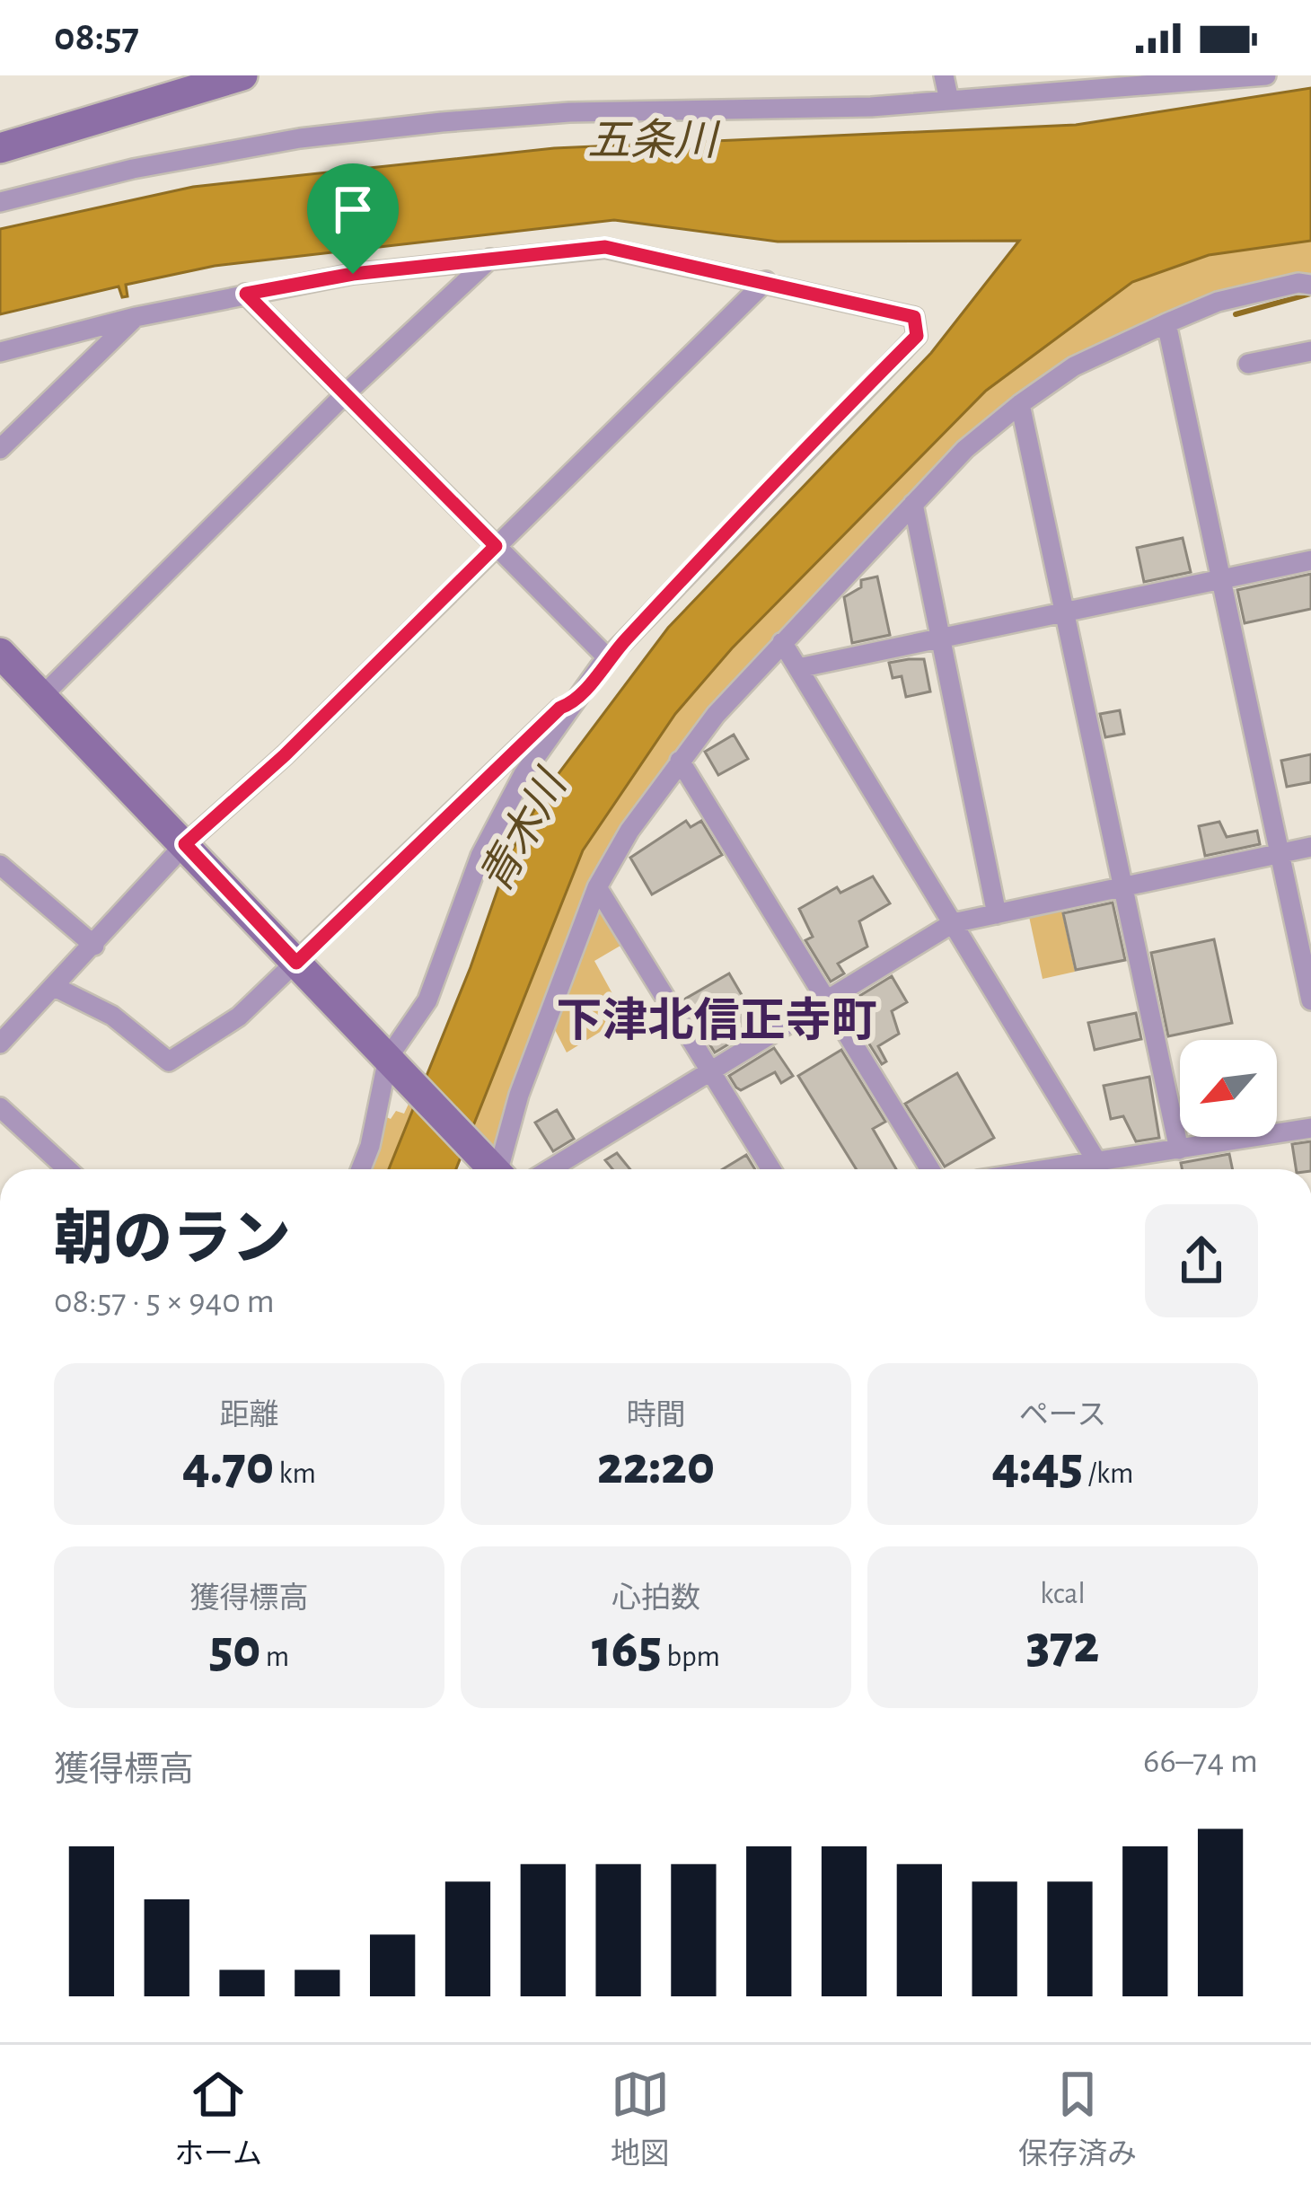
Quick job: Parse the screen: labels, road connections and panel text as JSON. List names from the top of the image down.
{
  "districts": ["下津北信正寺町"],
  "water": ["五条川", "青木川"],
  "north": "bottom left",
  "page": {
    "status": "08:57",
    "heading": ["朝のラン", "08:57 · 5 × 940 m"],
    "stats": [
      ["距離", "4.70 km"],
      ["時間", "22:20"],
      ["ペース", "4:45 /km"],
      ["獲得標高", "50 m"],
      ["心拍数", "165 bpm"],
      ["kcal", "372"]
    ],
    "chart": ["獲得標高", "66–74 m"],
    "tabs": ["ホーム", "地図", "保存済み"]
  }
}
